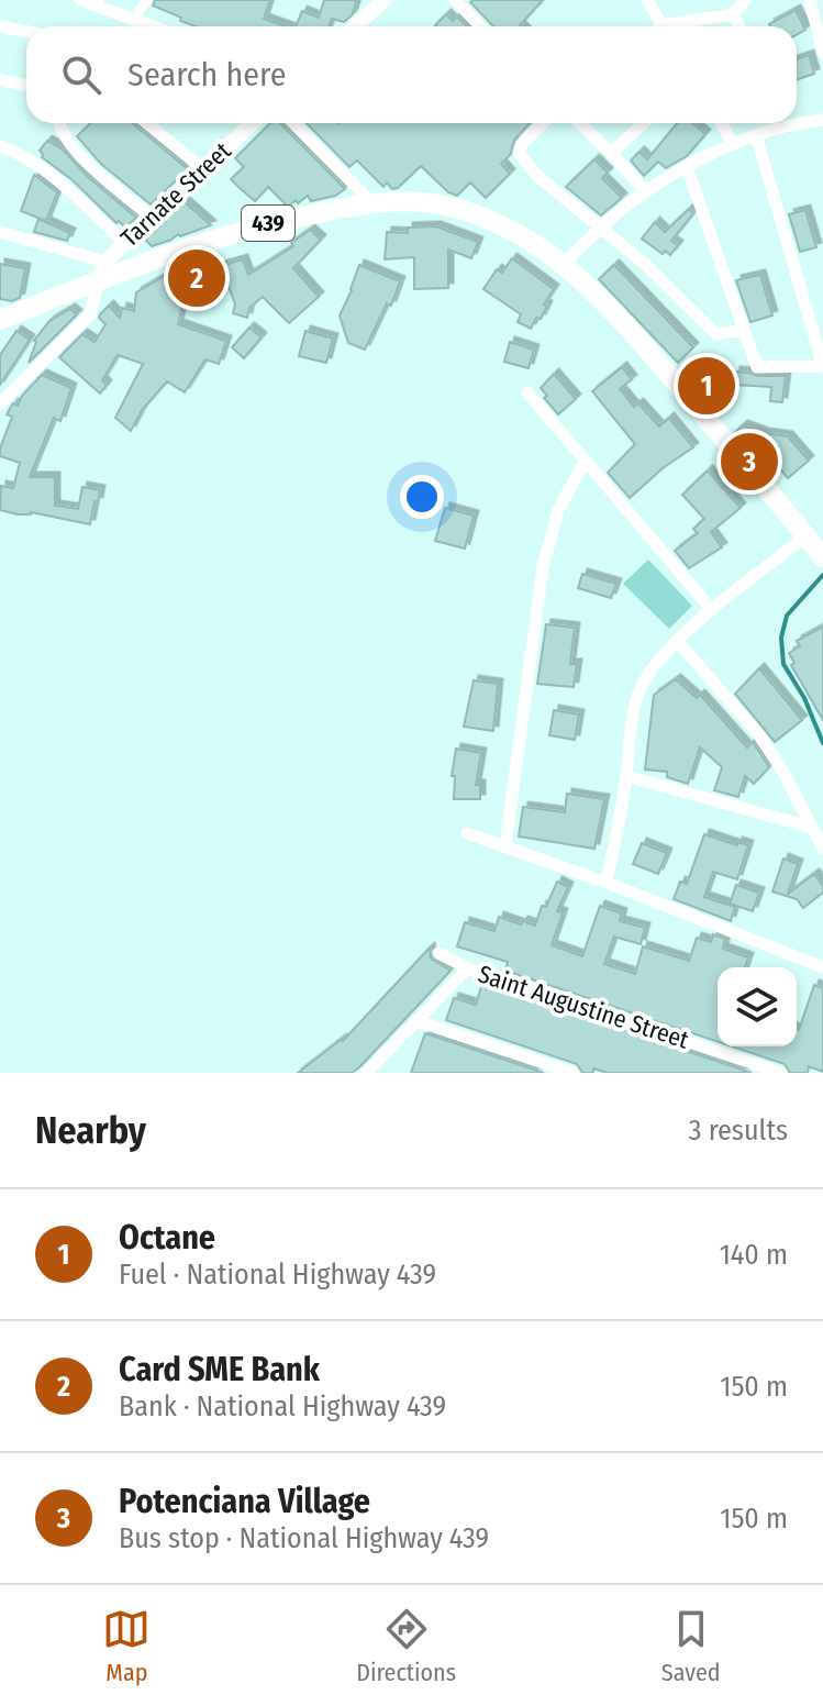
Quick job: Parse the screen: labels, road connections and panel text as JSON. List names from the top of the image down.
{
  "streets": {
    "main road": ["439"],
    "street": ["Tarnate Street", "Saint Augustine Street"]
  },
  "crossings": [
    ["Tarnate Street", "439"]
  ],
  "page": {
    "search": "Search here",
    "pins": ["2", "1", "3"],
    "heading": ["Nearby", "3 results"],
    "list": [
      {
        "mark": "1",
        "name": "Octane",
        "note": "Fuel · National Highway 439",
        "value": "140 m"
      },
      {
        "mark": "2",
        "name": "Card SME Bank",
        "note": "Bank · National Highway 439",
        "value": "150 m"
      },
      {
        "mark": "3",
        "name": "Potenciana Village",
        "note": "Bus stop · National Highway 439",
        "value": "150 m"
      }
    ],
    "nav": ["Map", "Directions", "Saved"]
  }
}
